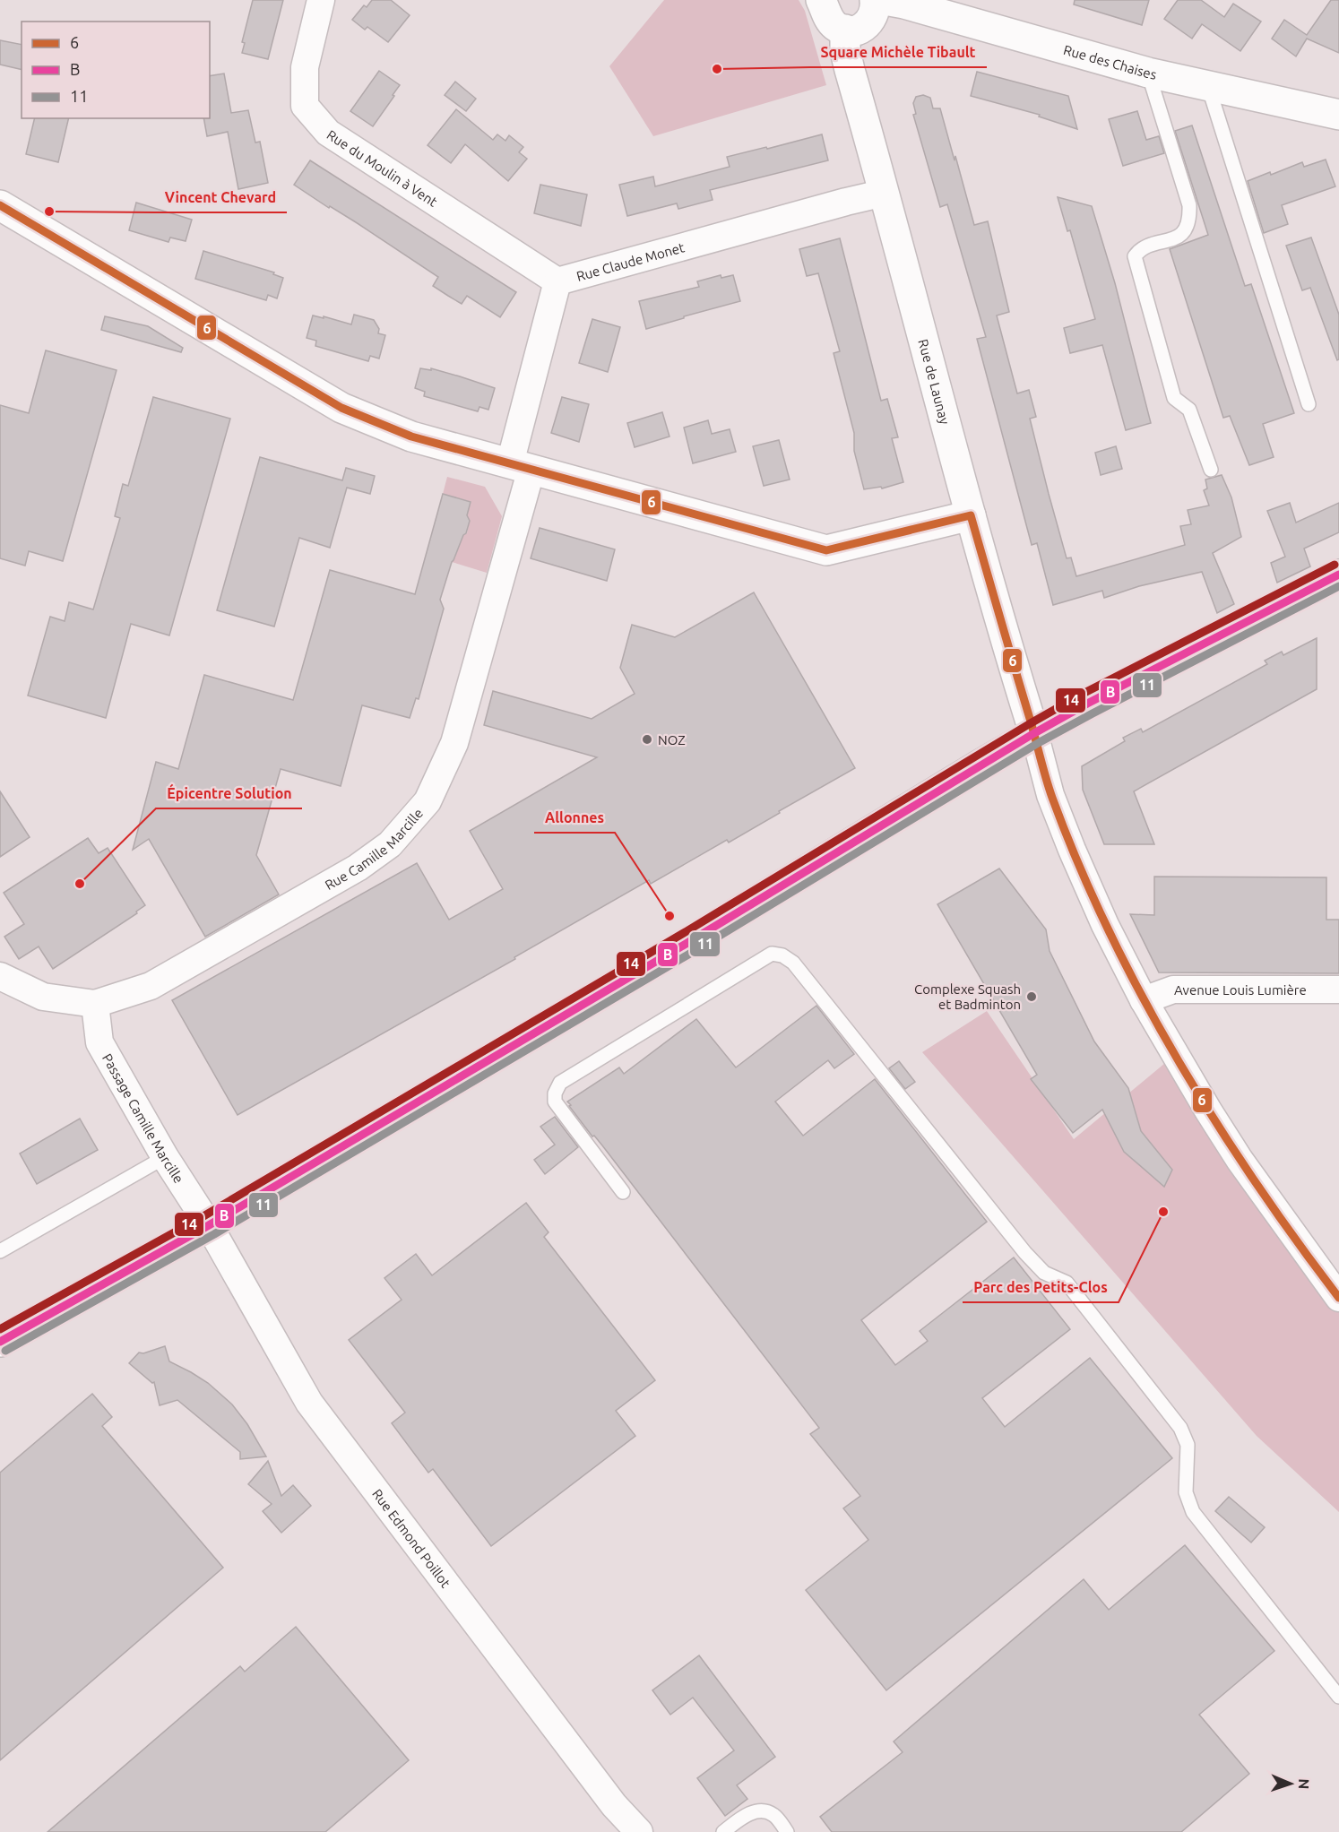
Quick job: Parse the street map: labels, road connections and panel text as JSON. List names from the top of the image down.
{
  "streets": {
    "street": [
      "Rue des Chaises",
      "Rue du Moulin à Vent",
      "Rue Claude Monet",
      "Rue de Launay",
      "Rue Camille Marcille",
      "Avenue Louis Lumière",
      "Passage Camille Marcille",
      "Rue Edmond Poillot"
    ]
  },
  "crossings": [
    ["Rue du Moulin à Vent", "Rue Claude Monet"],
    ["Rue Claude Monet", "Rue de Launay"],
    ["Rue Claude Monet", "Rue Camille Marcille"],
    ["Rue Camille Marcille", "Passage Camille Marcille"],
    ["Passage Camille Marcille", "Rue Edmond Poillot"]
  ],
  "places": [
    "Square Michèle Tibault",
    "Vincent Chevard",
    "NOZ",
    "Épicentre Solution",
    "Allonnes",
    "Complexe Squash et Badminton",
    "Parc des Petits-Clos"
  ],
  "lines": [
    "transit line 6",
    "transit line 14",
    "transit line B",
    "transit line 11"
  ],
  "legend": ["6", "B", "11"],
  "north": "right"
}
